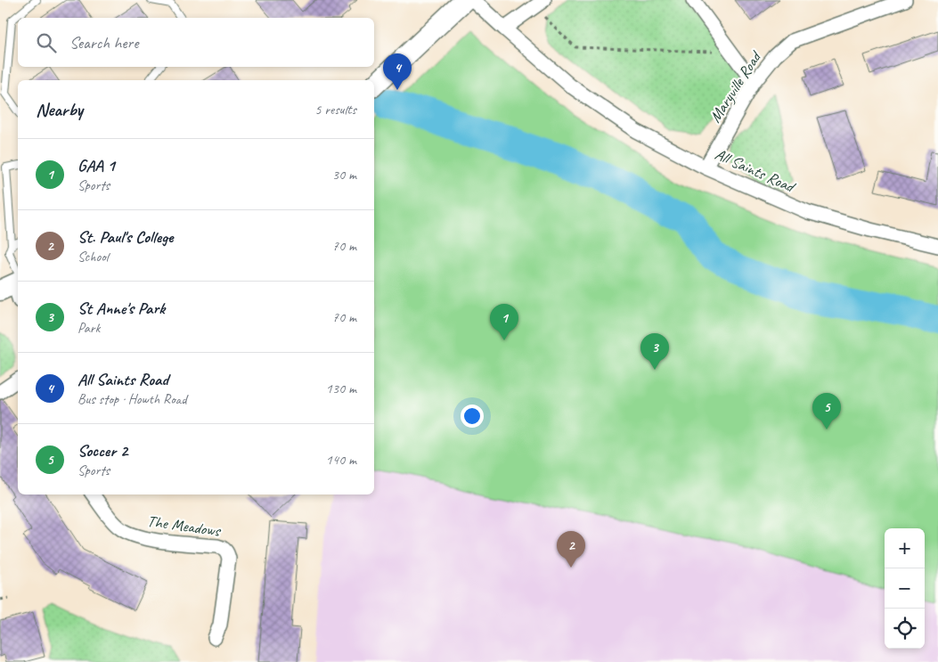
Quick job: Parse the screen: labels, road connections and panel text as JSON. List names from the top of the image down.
{
  "streets": {
    "street": ["Maryville Road", "All Saints Road", "The Meadows"]
  },
  "crossings": [
    ["Maryville Road", "All Saints Road"]
  ],
  "page": {
    "search": "Search here",
    "pins": [
      "4",
      "1",
      "3",
      "5",
      "2"
    ],
    "heading": ["Nearby", "5 results"],
    "list": [
      {
        "mark": "1",
        "name": "GAA 1",
        "note": "Sports",
        "value": "30 m"
      },
      {
        "mark": "2",
        "name": "St. Paul's College",
        "note": "School",
        "value": "70 m"
      },
      {
        "mark": "3",
        "name": "St Anne's Park",
        "note": "Park",
        "value": "70 m"
      },
      {
        "mark": "4",
        "name": "All Saints Road",
        "note": "Bus stop · Howth Road",
        "value": "130 m"
      },
      {
        "mark": "5",
        "name": "Soccer 2",
        "note": "Sports",
        "value": "140 m"
      }
    ],
    "map_buttons": ["+", "−"]
  }
}
